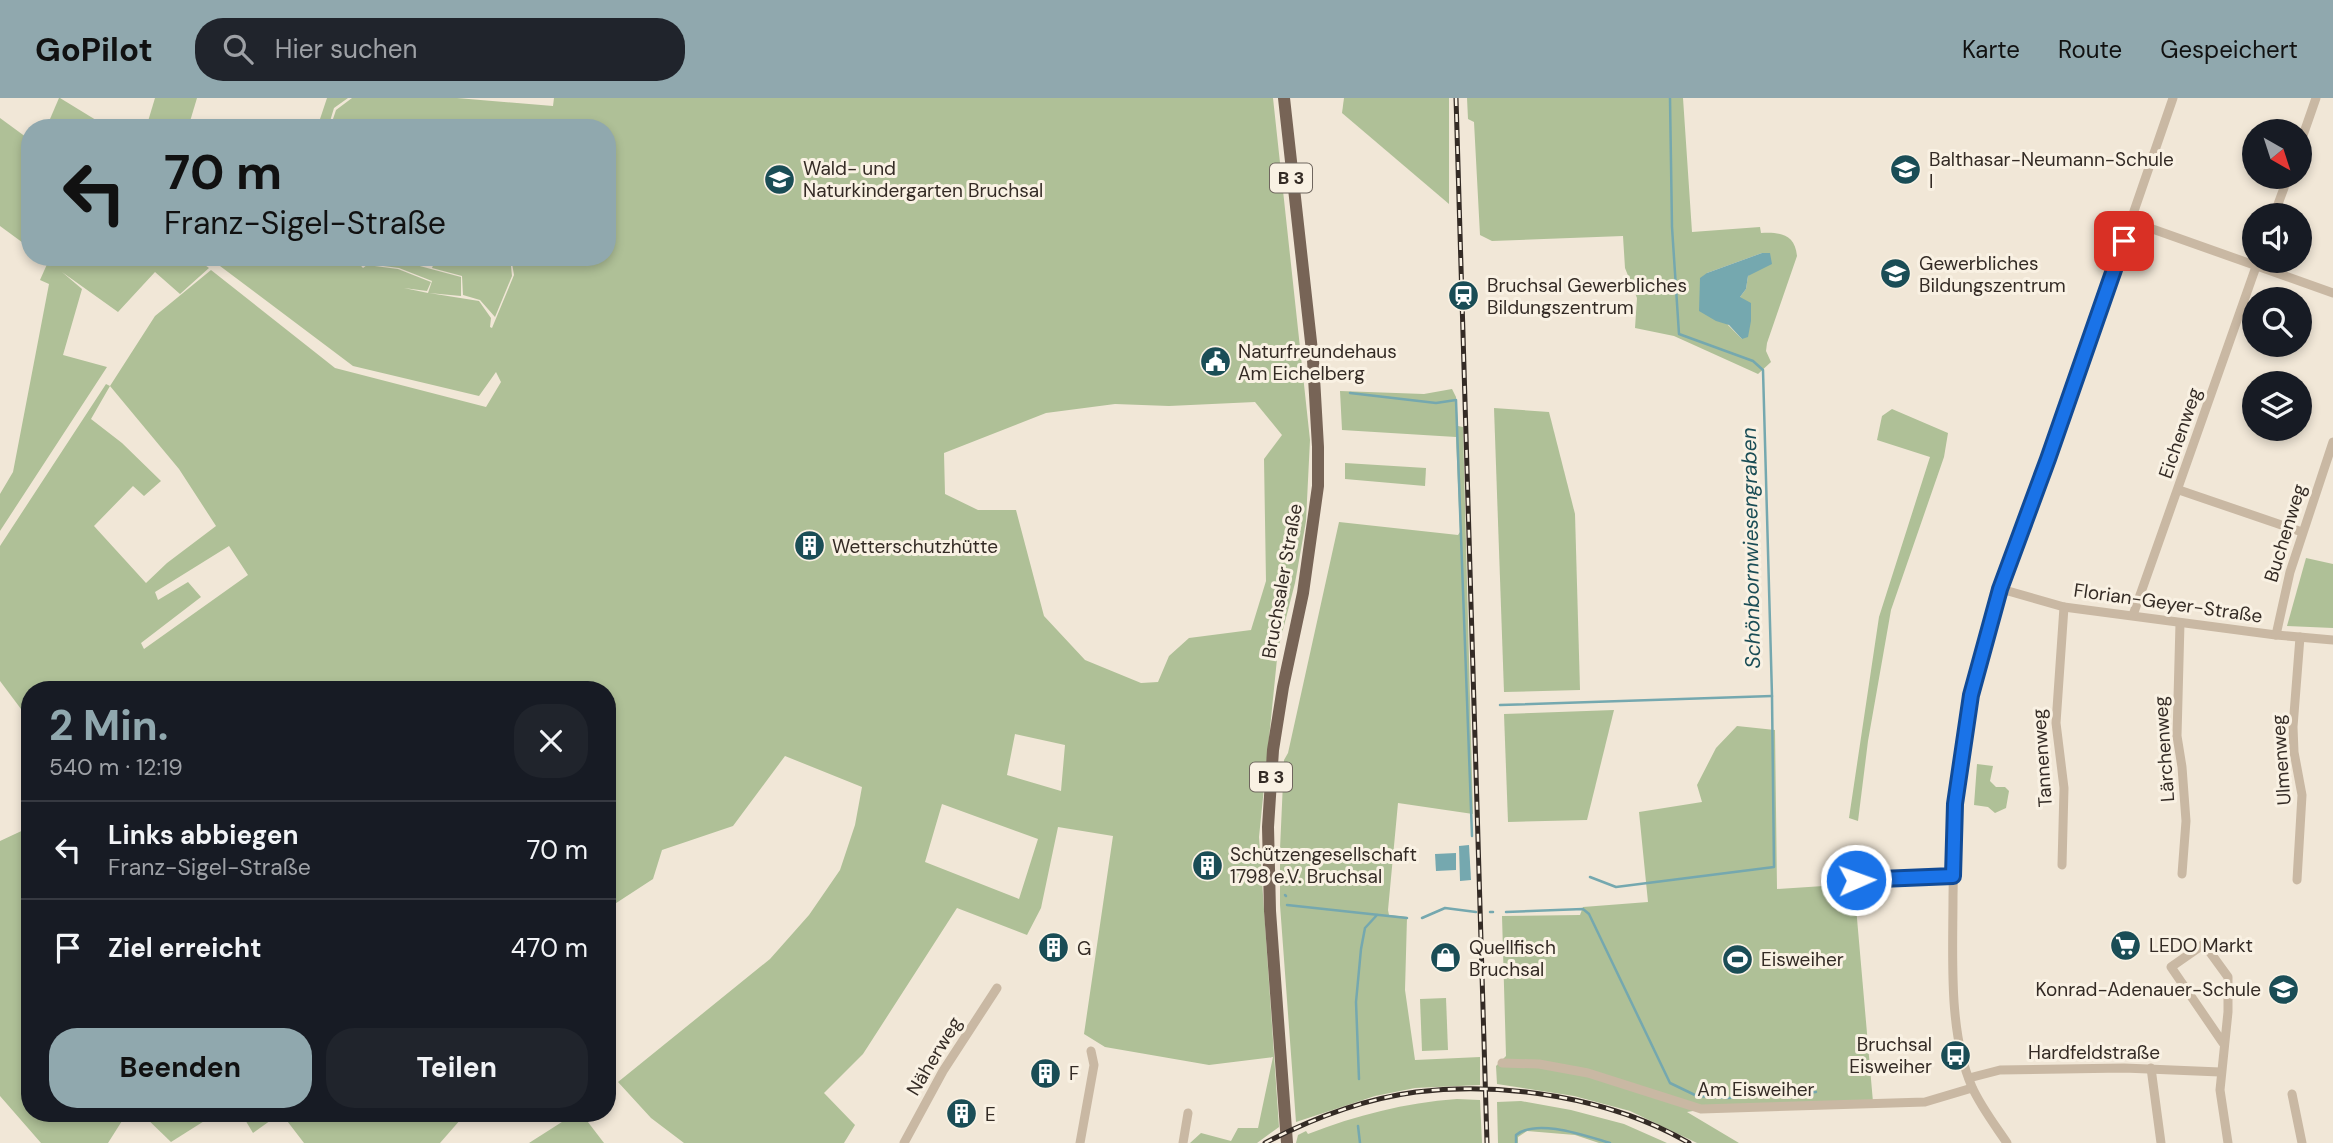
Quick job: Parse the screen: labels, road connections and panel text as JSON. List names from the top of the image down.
{
  "streets": {
    "main road": ["B 3", "Bruchsaler Straße"],
    "street": [
      "Eichenweg",
      "Buchenweg",
      "Florian-Geyer-Straße",
      "Lärchenweg",
      "Tannenweg",
      "Ulmenweg",
      "Hardfeldstraße",
      "Näherweg",
      "Am Eisweiher"
    ]
  },
  "crossings": [
    ["Eichenweg", "Florian-Geyer-Straße"],
    ["Buchenweg", "Florian-Geyer-Straße"],
    ["Florian-Geyer-Straße", "Lärchenweg"],
    ["Florian-Geyer-Straße", "Tannenweg"],
    ["Florian-Geyer-Straße", "Ulmenweg"]
  ],
  "water": ["Schönbornwiesengraben"],
  "places": {
    "school or university": [
      "Balthasar-Neumann-Schule I",
      "Wald- und Naturkindergarten Bruchsal",
      "Gewerbliches Bildungszentrum",
      "Konrad-Adenauer-Schule"
    ],
    "station": ["Bruchsal Gewerbliches Bildungszentrum"],
    "public building": ["Naturfreundehaus Am Eichelberg"],
    "building": [
      "Wetterschutzhütte",
      "Schützengesellschaft 1798 e.V. Bruchsal",
      "G",
      "F",
      "E"
    ],
    "supermarket": ["LEDO Markt"],
    "shop": ["Quellfisch Bruchsal"],
    "sports": ["Eisweiher"],
    "bus stop": ["Bruchsal Eisweiher"]
  },
  "north": "bottom right",
  "page": {
    "header": "GoPilot",
    "search": "Hier suchen",
    "nav": ["Karte", "Route", "Gespeichert"],
    "turn": ["70 m", "Franz-Sigel-Straße"],
    "heading": ["2 Min.", "540 m · 12:19"],
    "list": [
      {
        "name": "Links abbiegen",
        "note": "Franz-Sigel-Straße",
        "value": "70 m"
      },
      {
        "name": "Ziel erreicht",
        "value": "470 m"
      }
    ],
    "buttons": ["Beenden", "Teilen"]
  }
}
